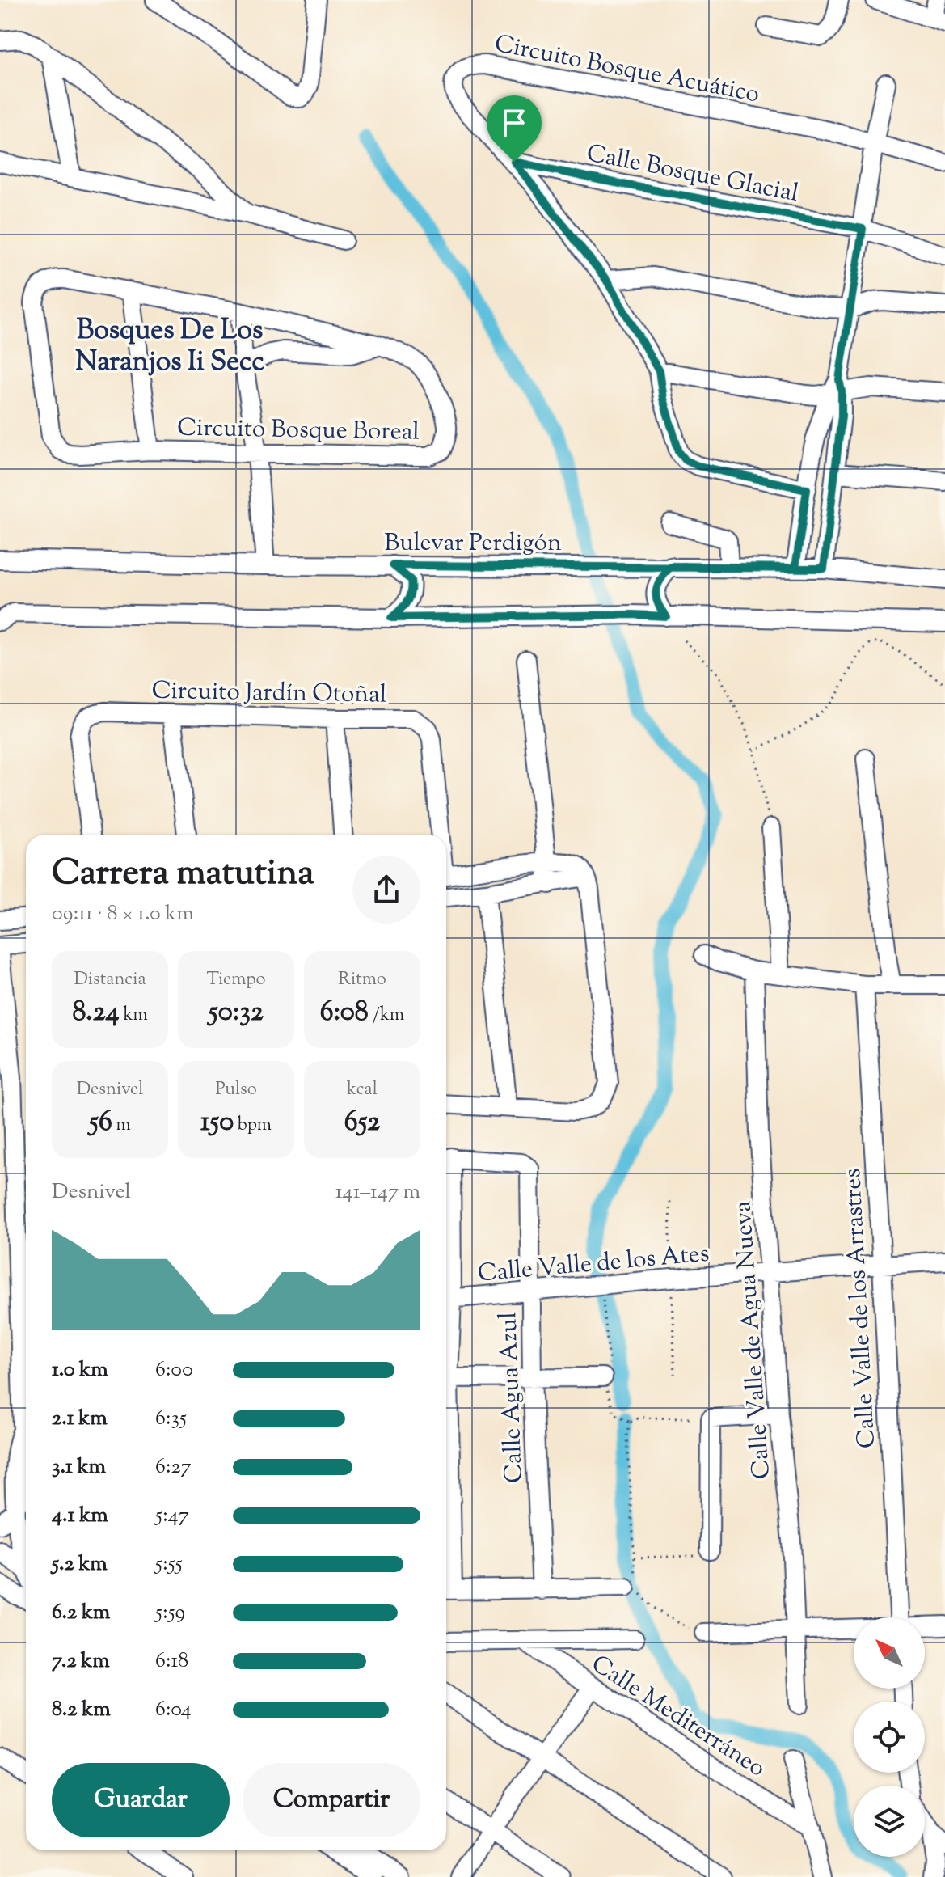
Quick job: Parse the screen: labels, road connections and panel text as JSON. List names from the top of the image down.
{
  "streets": {
    "street": [
      "Circuito Bosque Acuático",
      "Calle Bosque Glacial",
      "Circuito Bosque Boreal",
      "Bulevar Perdigón",
      "Circuito Jardín Otoñal",
      "Calle Valle de los Ates",
      "Calle Valle de los Arrastres",
      "Calle Valle de Agua Nueva",
      "Calle Agua Azul",
      "Calle Mediterráneo"
    ]
  },
  "crossings": [
    ["Circuito Bosque Acuático", "Calle Bosque Glacial"],
    ["Calle Valle de los Ates", "Calle Valle de los Arrastres"],
    ["Calle Valle de los Ates", "Calle Valle de Agua Nueva"],
    ["Calle Valle de los Ates", "Calle Agua Azul"]
  ],
  "districts": ["Bosques De Los Naranjos Ii Secc"],
  "north": "top left",
  "page": {
    "heading": ["Carrera matutina", "09:11 · 8 × 1.0 km"],
    "stats": [
      ["Distancia", "8.24 km"],
      ["Tiempo", "50:32"],
      ["Ritmo", "6:08 /km"],
      ["Desnivel", "56 m"],
      ["Pulso", "150 bpm"],
      ["kcal", "652"]
    ],
    "chart": ["Desnivel", "141–147 m"],
    "list": [
      {
        "name": "1.0 km",
        "note": "6:00"
      },
      {
        "name": "2.1 km",
        "note": "6:35"
      },
      {
        "name": "3.1 km",
        "note": "6:27"
      },
      {
        "name": "4.1 km",
        "note": "5:47"
      },
      {
        "name": "5.2 km",
        "note": "5:55"
      },
      {
        "name": "6.2 km",
        "note": "5:59"
      },
      {
        "name": "7.2 km",
        "note": "6:18"
      },
      {
        "name": "8.2 km",
        "note": "6:04"
      }
    ],
    "buttons": ["Guardar", "Compartir"]
  }
}
